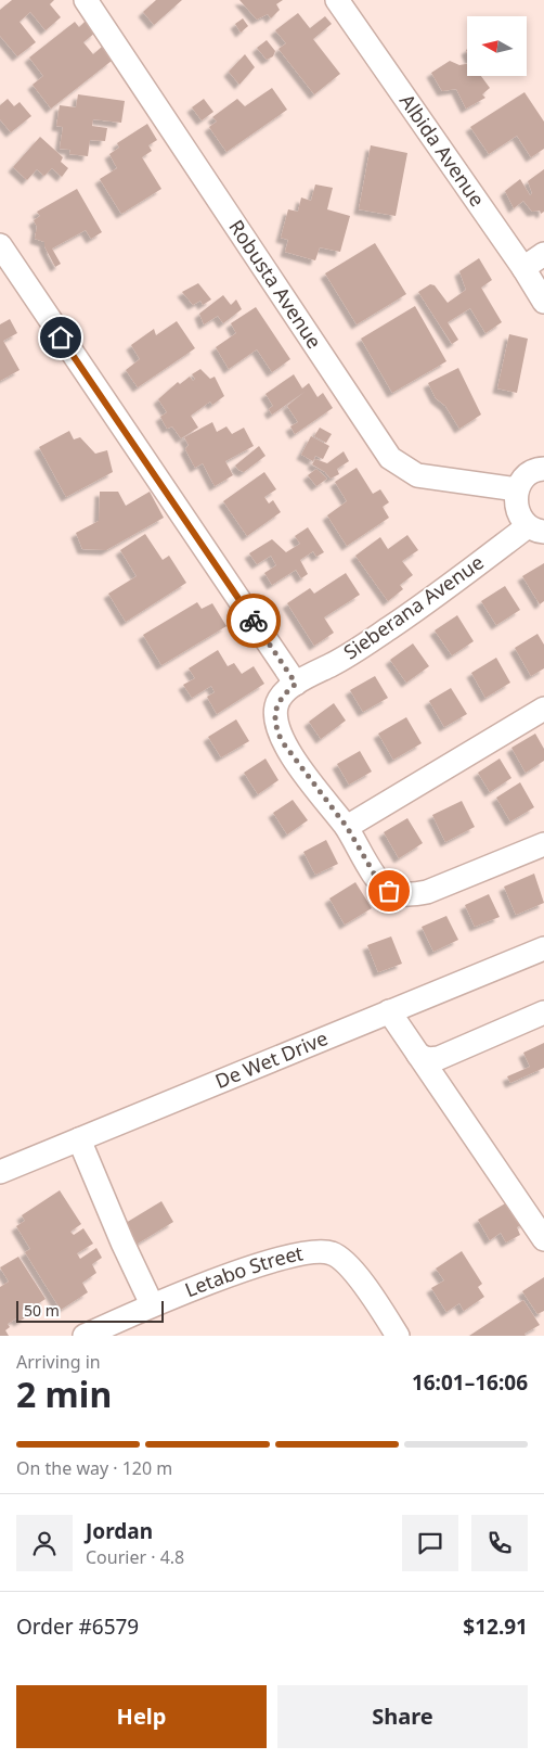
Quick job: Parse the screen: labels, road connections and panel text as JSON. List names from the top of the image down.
{
  "streets": {
    "street": [
      "Albida Avenue",
      "Robusta Avenue",
      "Sieberana Avenue",
      "De Wet Drive",
      "Letabo Street"
    ]
  },
  "scale_bar": "50 m",
  "north": "left",
  "page": {
    "scale": "50 m",
    "heading": ["2 min", "Arriving in", "16:01–16:06"],
    "panel": [
      "Jordan",
      "Courier · 4.8",
      "Order #6579",
      "$12.91"
    ],
    "bar": "On the way · 120 m",
    "buttons": ["Help", "Share"]
  }
}
